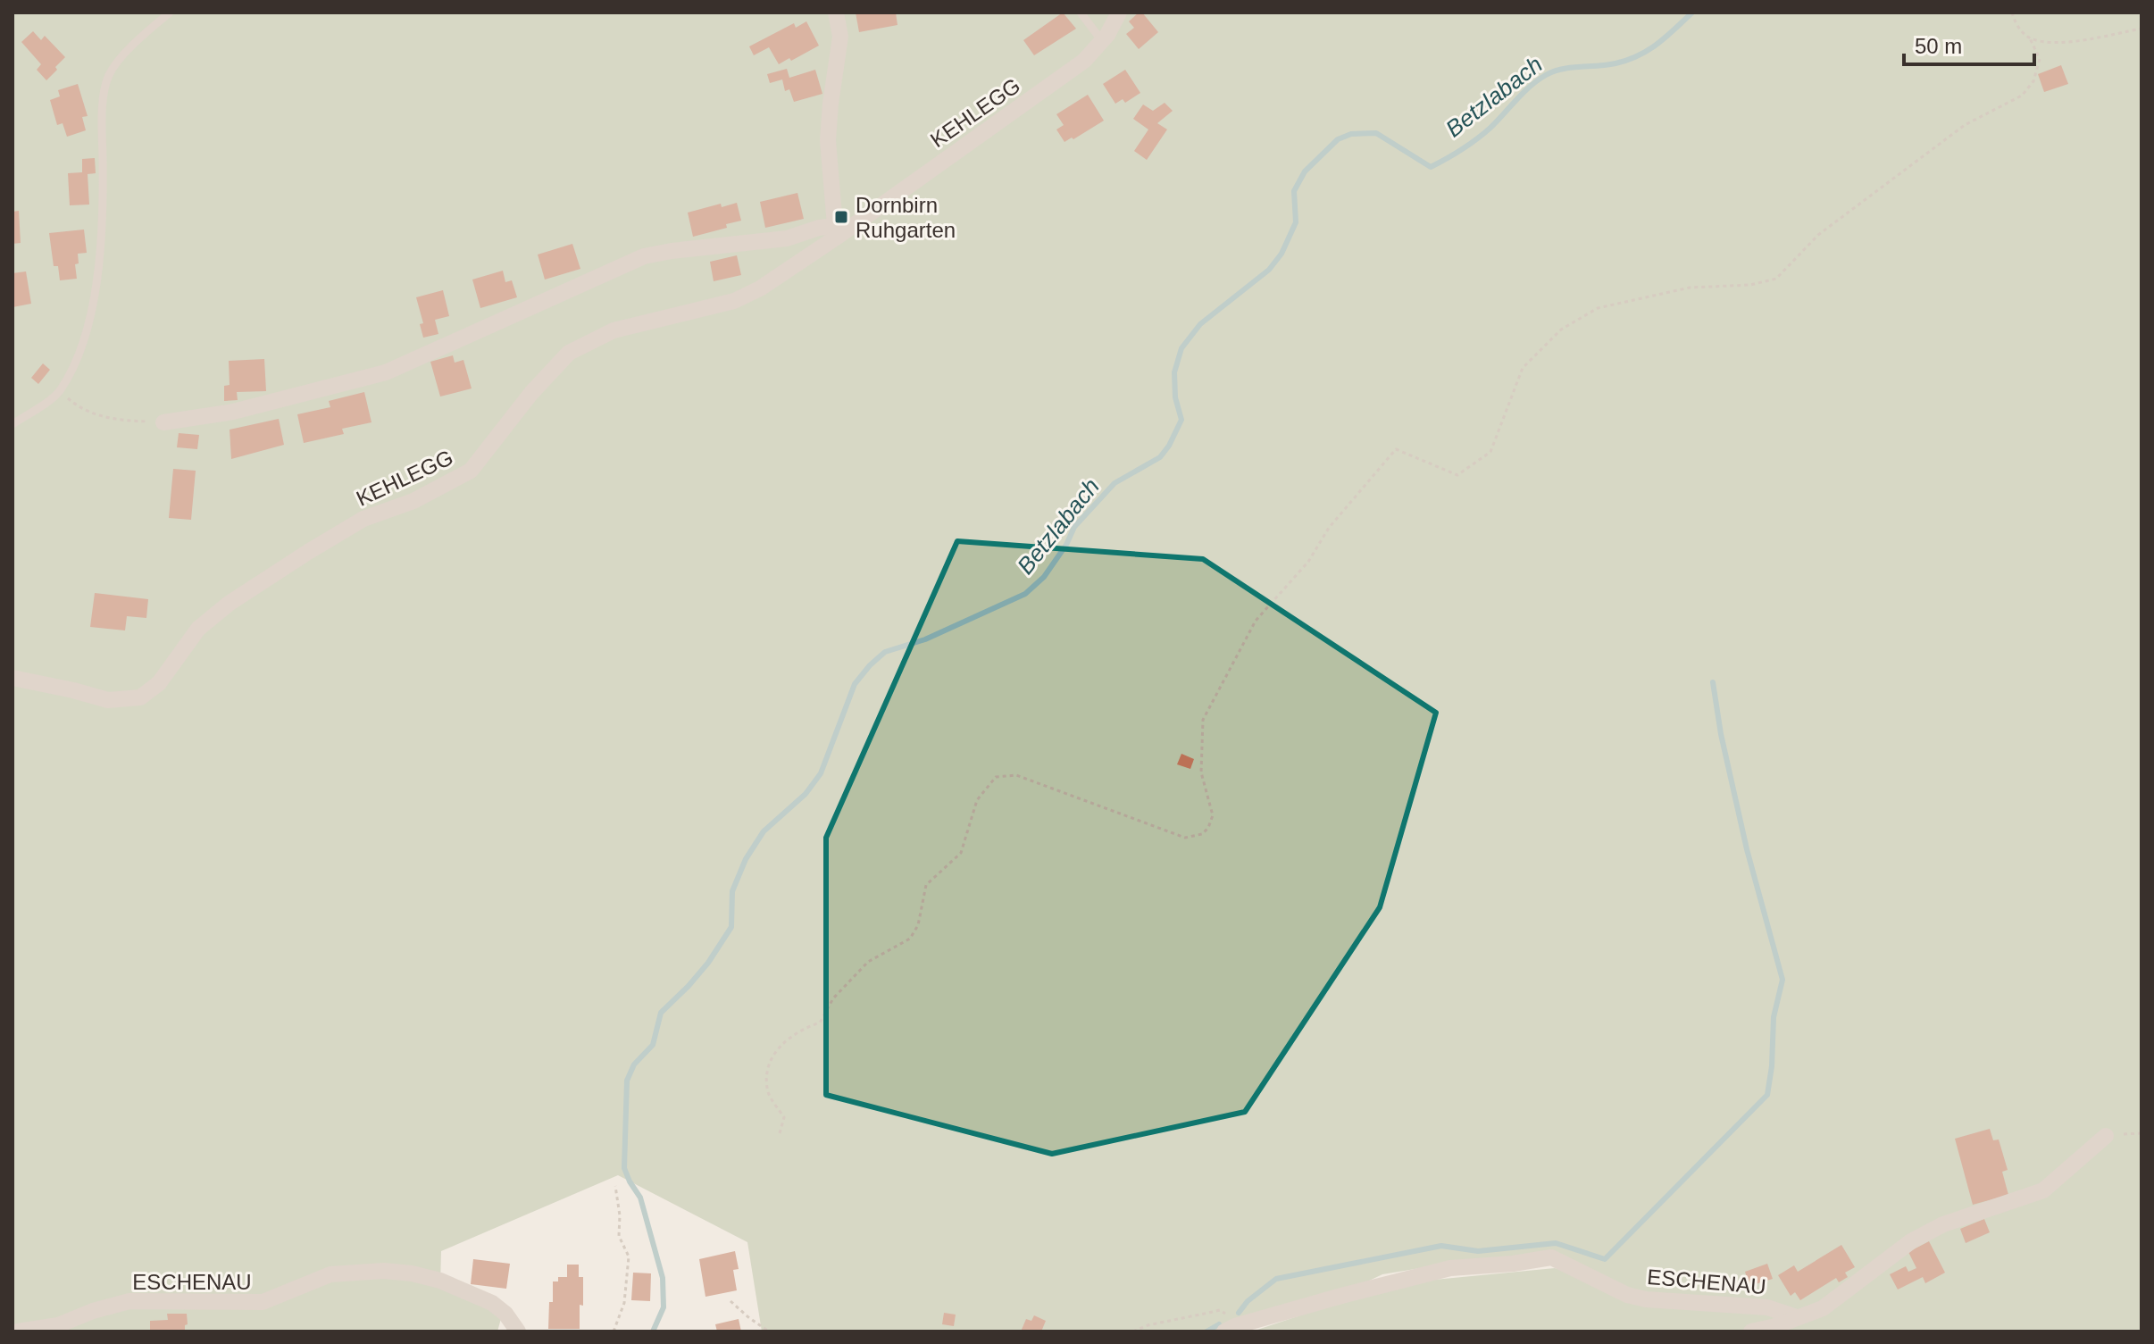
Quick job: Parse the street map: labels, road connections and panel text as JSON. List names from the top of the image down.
{
  "streets": {
    "street": ["KEHLEGG", "ESCHENAU"]
  },
  "water": ["Betzlabach"],
  "places": {
    "transit": ["Dornbirn Ruhgarten"]
  },
  "scale_bar": "50 m"
}
